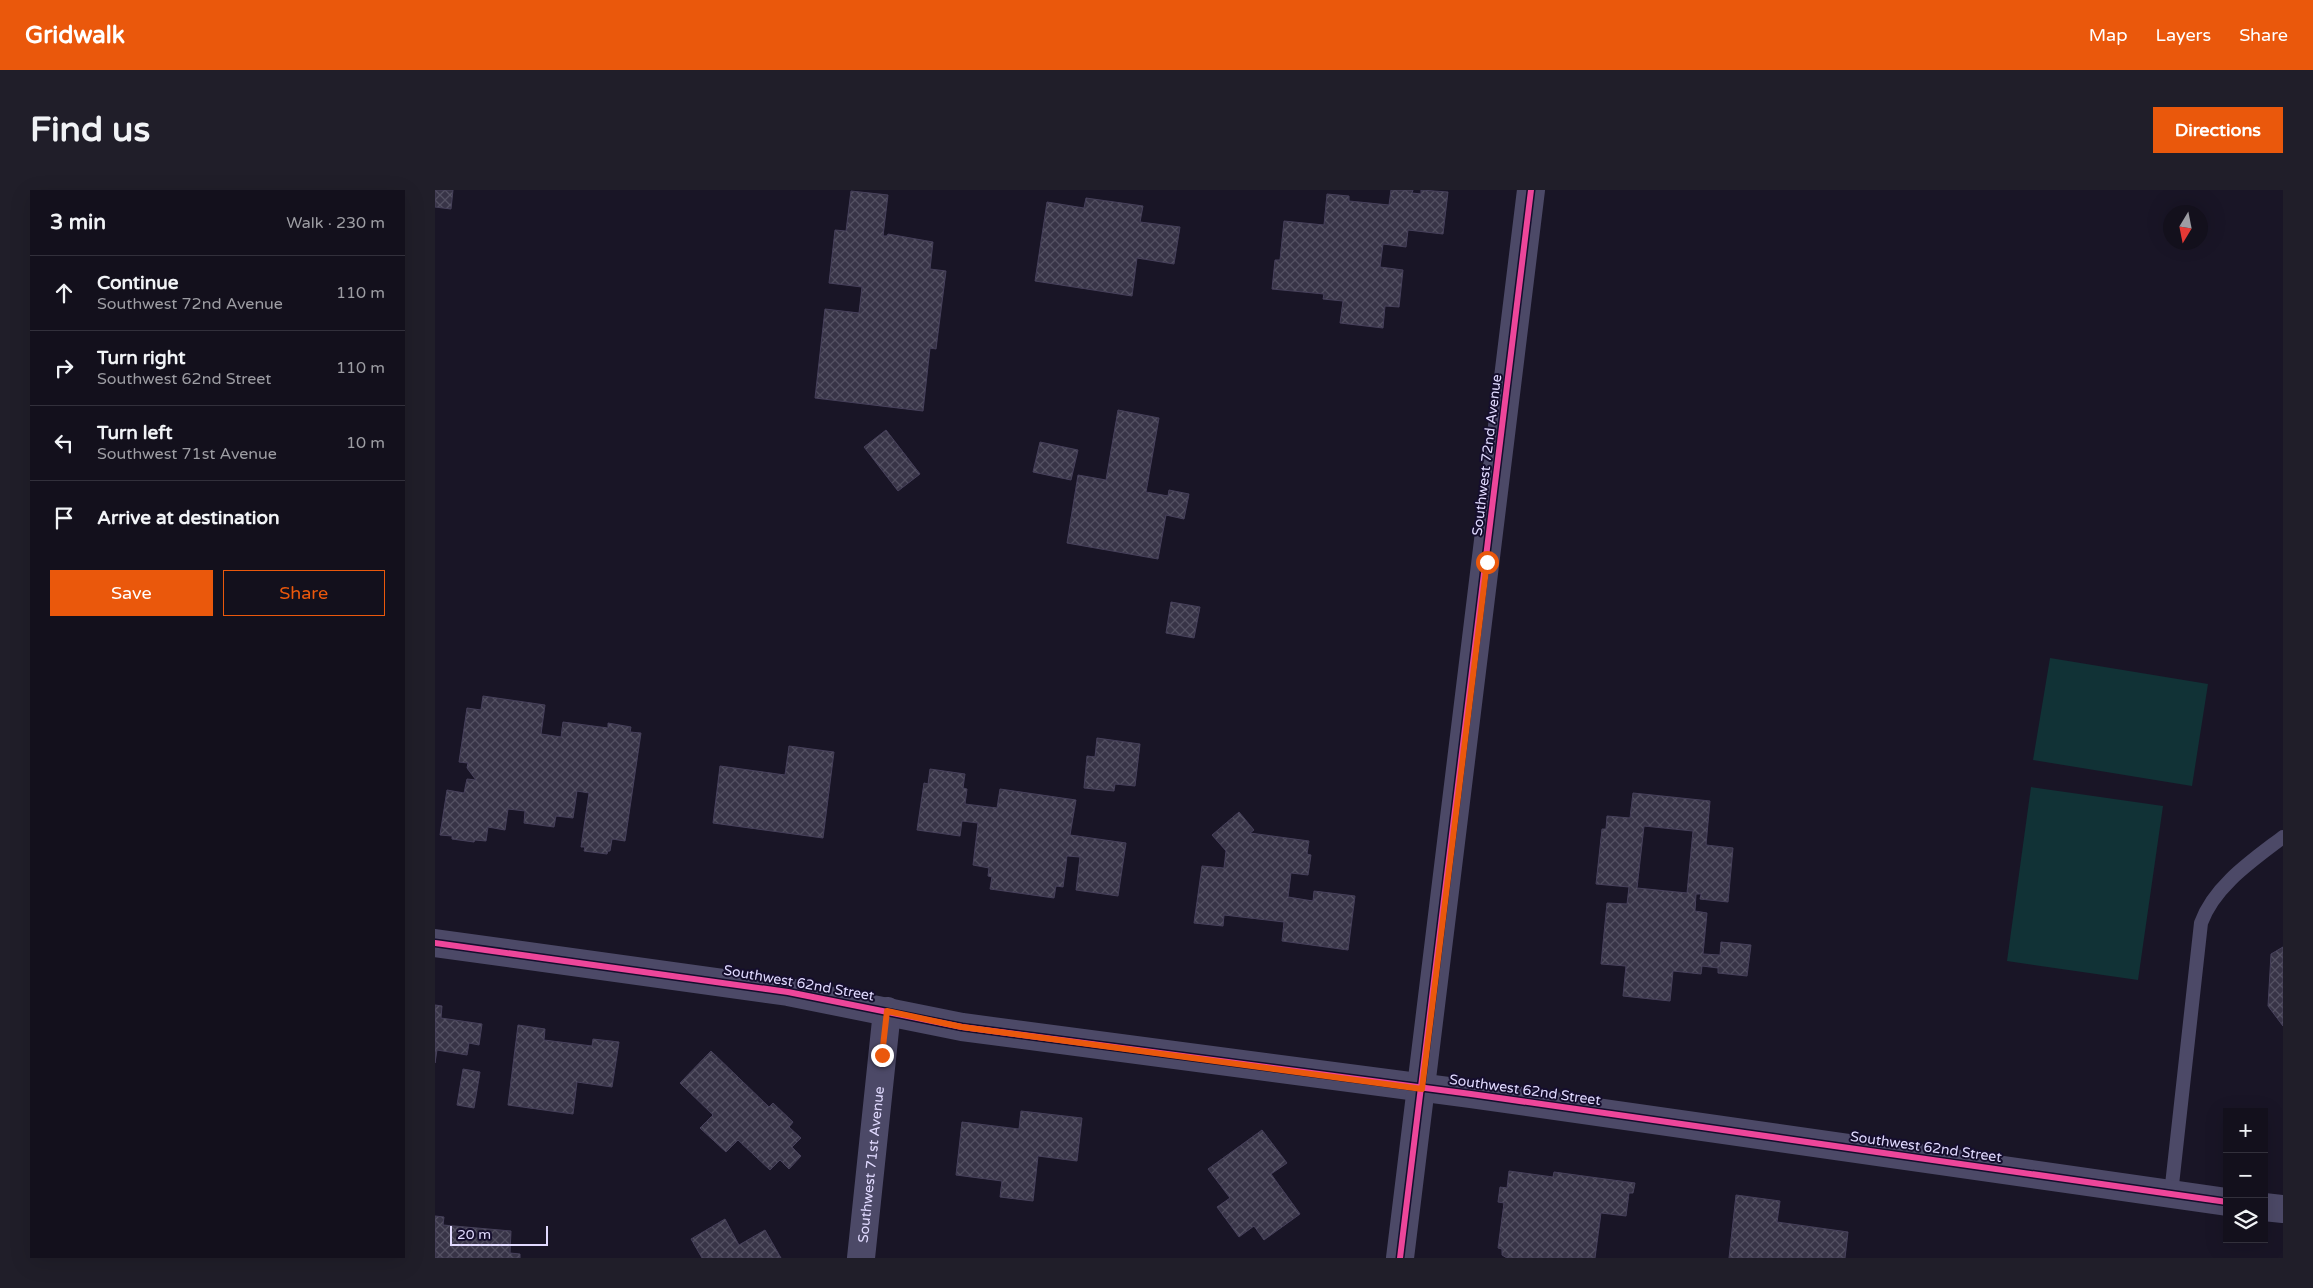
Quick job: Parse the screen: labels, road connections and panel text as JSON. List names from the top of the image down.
{
  "streets": {
    "street": ["Southwest 72nd Avenue", "Southwest 62nd Street", "Southwest 71st Avenue"]
  },
  "crossings": [
    ["Southwest 72nd Avenue", "Southwest 62nd Street"],
    ["Southwest 62nd Street", "Southwest 71st Avenue"]
  ],
  "scale_bar": "20 m",
  "north": "bottom",
  "page": {
    "header": "Gridwalk",
    "nav": ["Map", "Layers", "Share"],
    "buttons": [
      "Directions",
      ["Save", "Share"]
    ],
    "title": "Find us",
    "heading": ["3 min", "Walk · 230 m"],
    "list": [
      ["Continue", "Southwest 72nd Avenue", "110 m"],
      ["Turn right", "Southwest 62nd Street", "110 m"],
      ["Turn left", "Southwest 71st Avenue", "10 m"],
      "Arrive at destination"
    ],
    "map_buttons": ["+", "−"],
    "scale": "20 m"
  }
}
